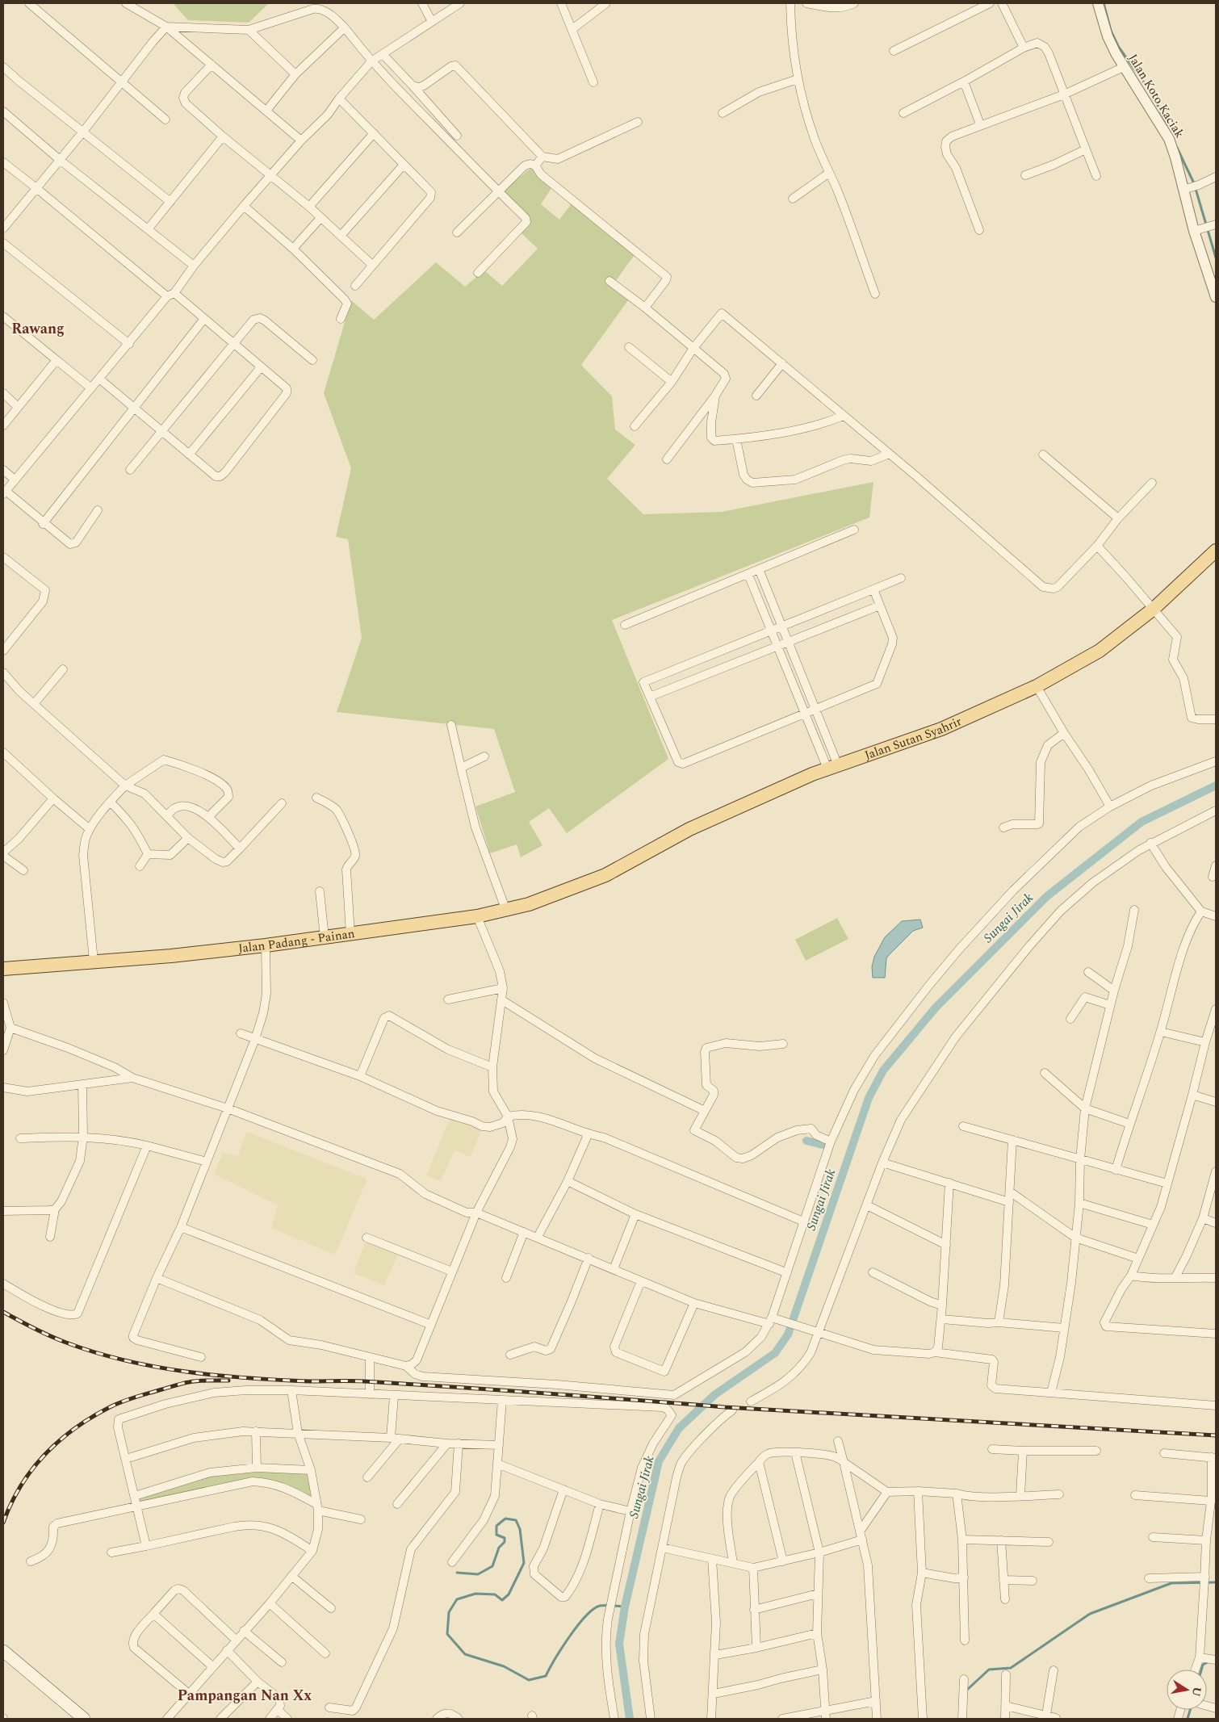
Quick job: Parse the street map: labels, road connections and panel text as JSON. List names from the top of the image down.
{
  "streets": {
    "main road": ["Jalan Sutan Syahrir", "Jalan Padang - Painan"],
    "street": ["Jalan Koto Kaciak"]
  },
  "crossings": [
    ["Jalan Sutan Syahrir", "Jalan Padang - Painan"]
  ],
  "districts": ["Rawang", "Pampangan Nan Xx"],
  "water": ["Sungai Jirak"],
  "north": "right"
}
